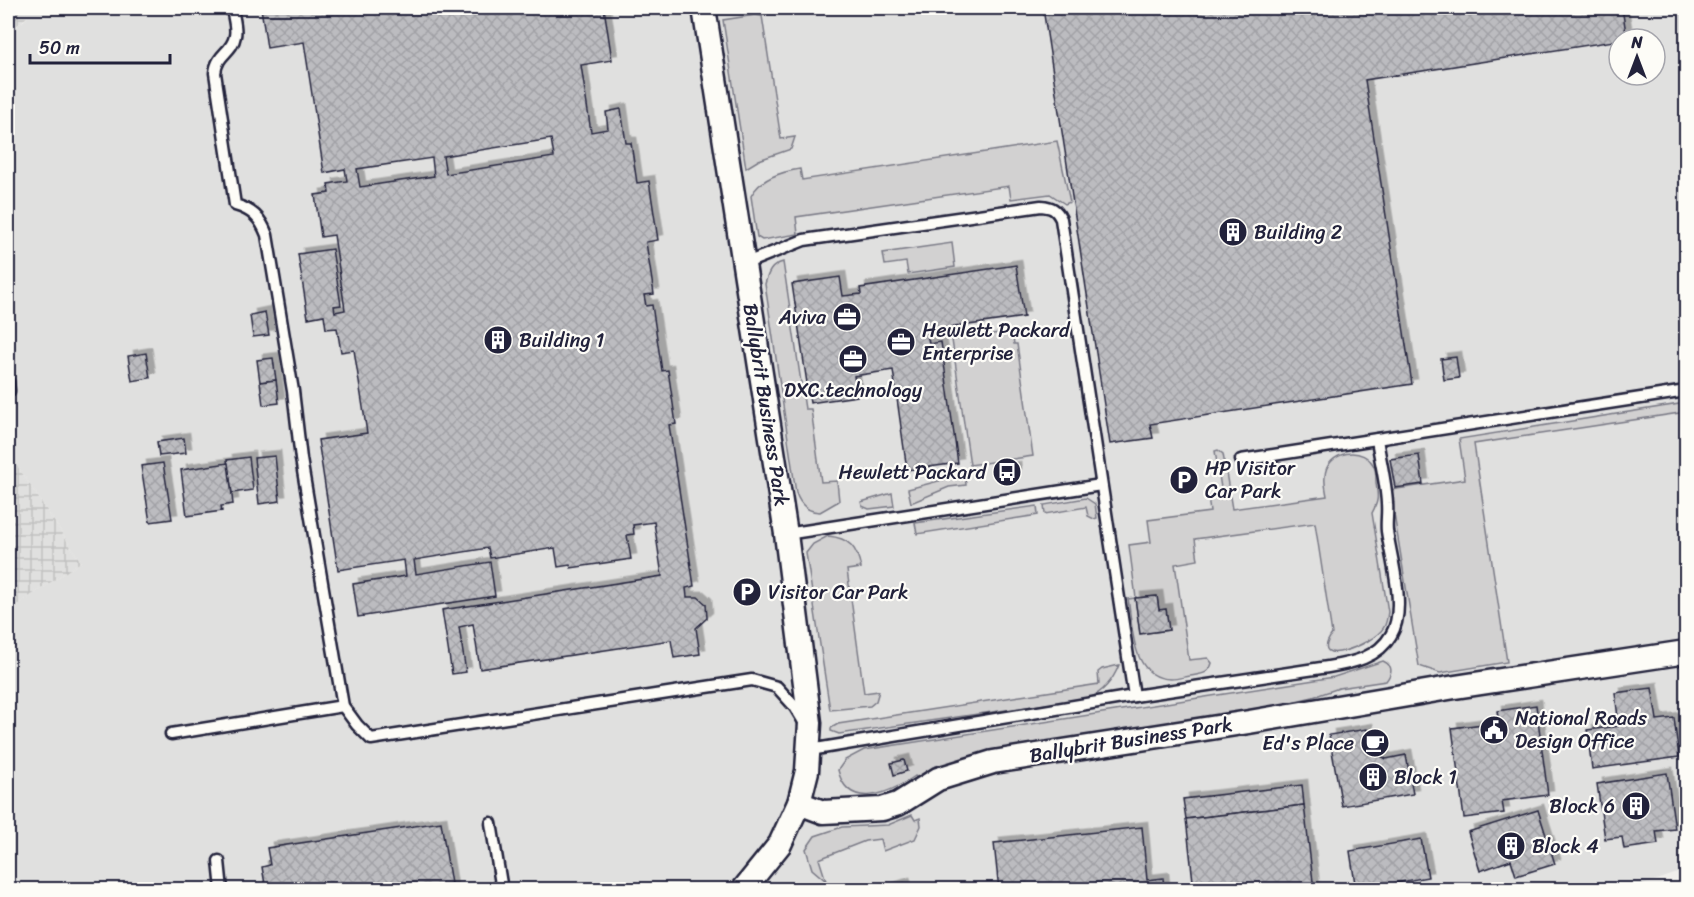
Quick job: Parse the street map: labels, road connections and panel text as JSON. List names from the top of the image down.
{
  "streets": {
    "street": ["Ballybrit Business Park"]
  },
  "places": {
    "building": [
      "Building 2",
      "Building 1",
      "Block 1",
      "Block 6",
      "Block 4"
    ],
    "office": ["Aviva", "Hewlett Packard Enterprise", "DXC.technology"],
    "bus stop": ["Hewlett Packard"],
    "parking": ["HP Visitor Car Park", "Visitor Car Park"],
    "public building": ["National Roads Design Office"],
    "cafe": ["Ed's Place"]
  },
  "scale_bar": "50 m",
  "north": "top"
}
